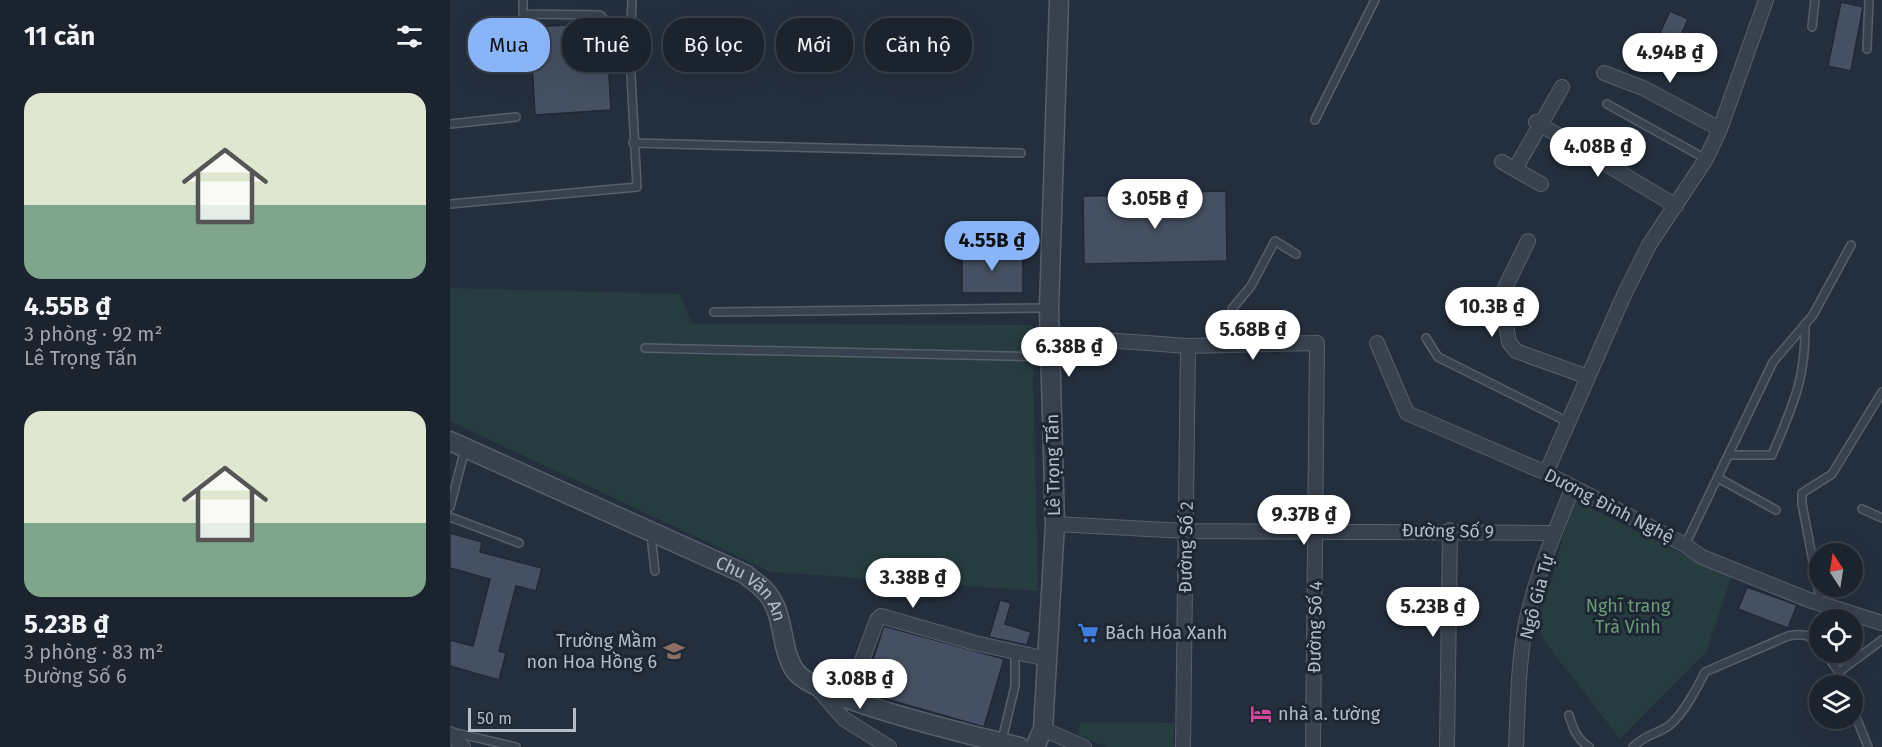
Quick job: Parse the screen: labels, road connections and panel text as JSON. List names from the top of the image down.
{
  "streets": {
    "street": [
      "Lê Trọng Tấn",
      "Dương Đình Nghệ",
      "Đường Số 9",
      "Đường Số 2",
      "Chu Văn An",
      "Ngô Gia Tự",
      "Đường Số 4"
    ]
  },
  "crossings": [
    ["Lê Trọng Tấn", "Đường Số 9"],
    ["Lê Trọng Tấn", "Đường Số 4"],
    ["Dương Đình Nghệ", "Ngô Gia Tự"],
    ["Đường Số 9", "Đường Số 2"],
    ["Đường Số 9", "Ngô Gia Tự"],
    ["Đường Số 9", "Đường Số 4"],
    ["Đường Số 2", "Đường Số 4"]
  ],
  "parks": ["Nghĩ trang Trà Vinh"],
  "places": {
    "supermarket": ["Bách Hóa Xanh"],
    "school or university": ["Trường Mầm non Hoa Hồng 6"],
    "hotel": ["nhà a. tường"]
  },
  "scale_bar": "50 m",
  "north": "top",
  "page": {
    "heading": "11 căn",
    "chip": [
      "Mua",
      "Thuê",
      "Bộ lọc",
      "Mới",
      "Căn hộ"
    ],
    "price": [
      "4.94B ₫",
      "4.08B ₫",
      "3.05B ₫",
      "4.55B ₫",
      "10.3B ₫",
      "5.68B ₫",
      "6.38B ₫",
      "9.37B ₫",
      "3.38B ₫",
      "5.23B ₫",
      "3.08B ₫"
    ],
    "list": [
      {
        "name": "4.55B ₫",
        "note": "3 phòng · 92 m² · Lê Trọng Tấn"
      },
      {
        "name": "5.23B ₫",
        "note": "3 phòng · 83 m² · Đường Số 6"
      }
    ],
    "scale": "50 m"
  }
}
